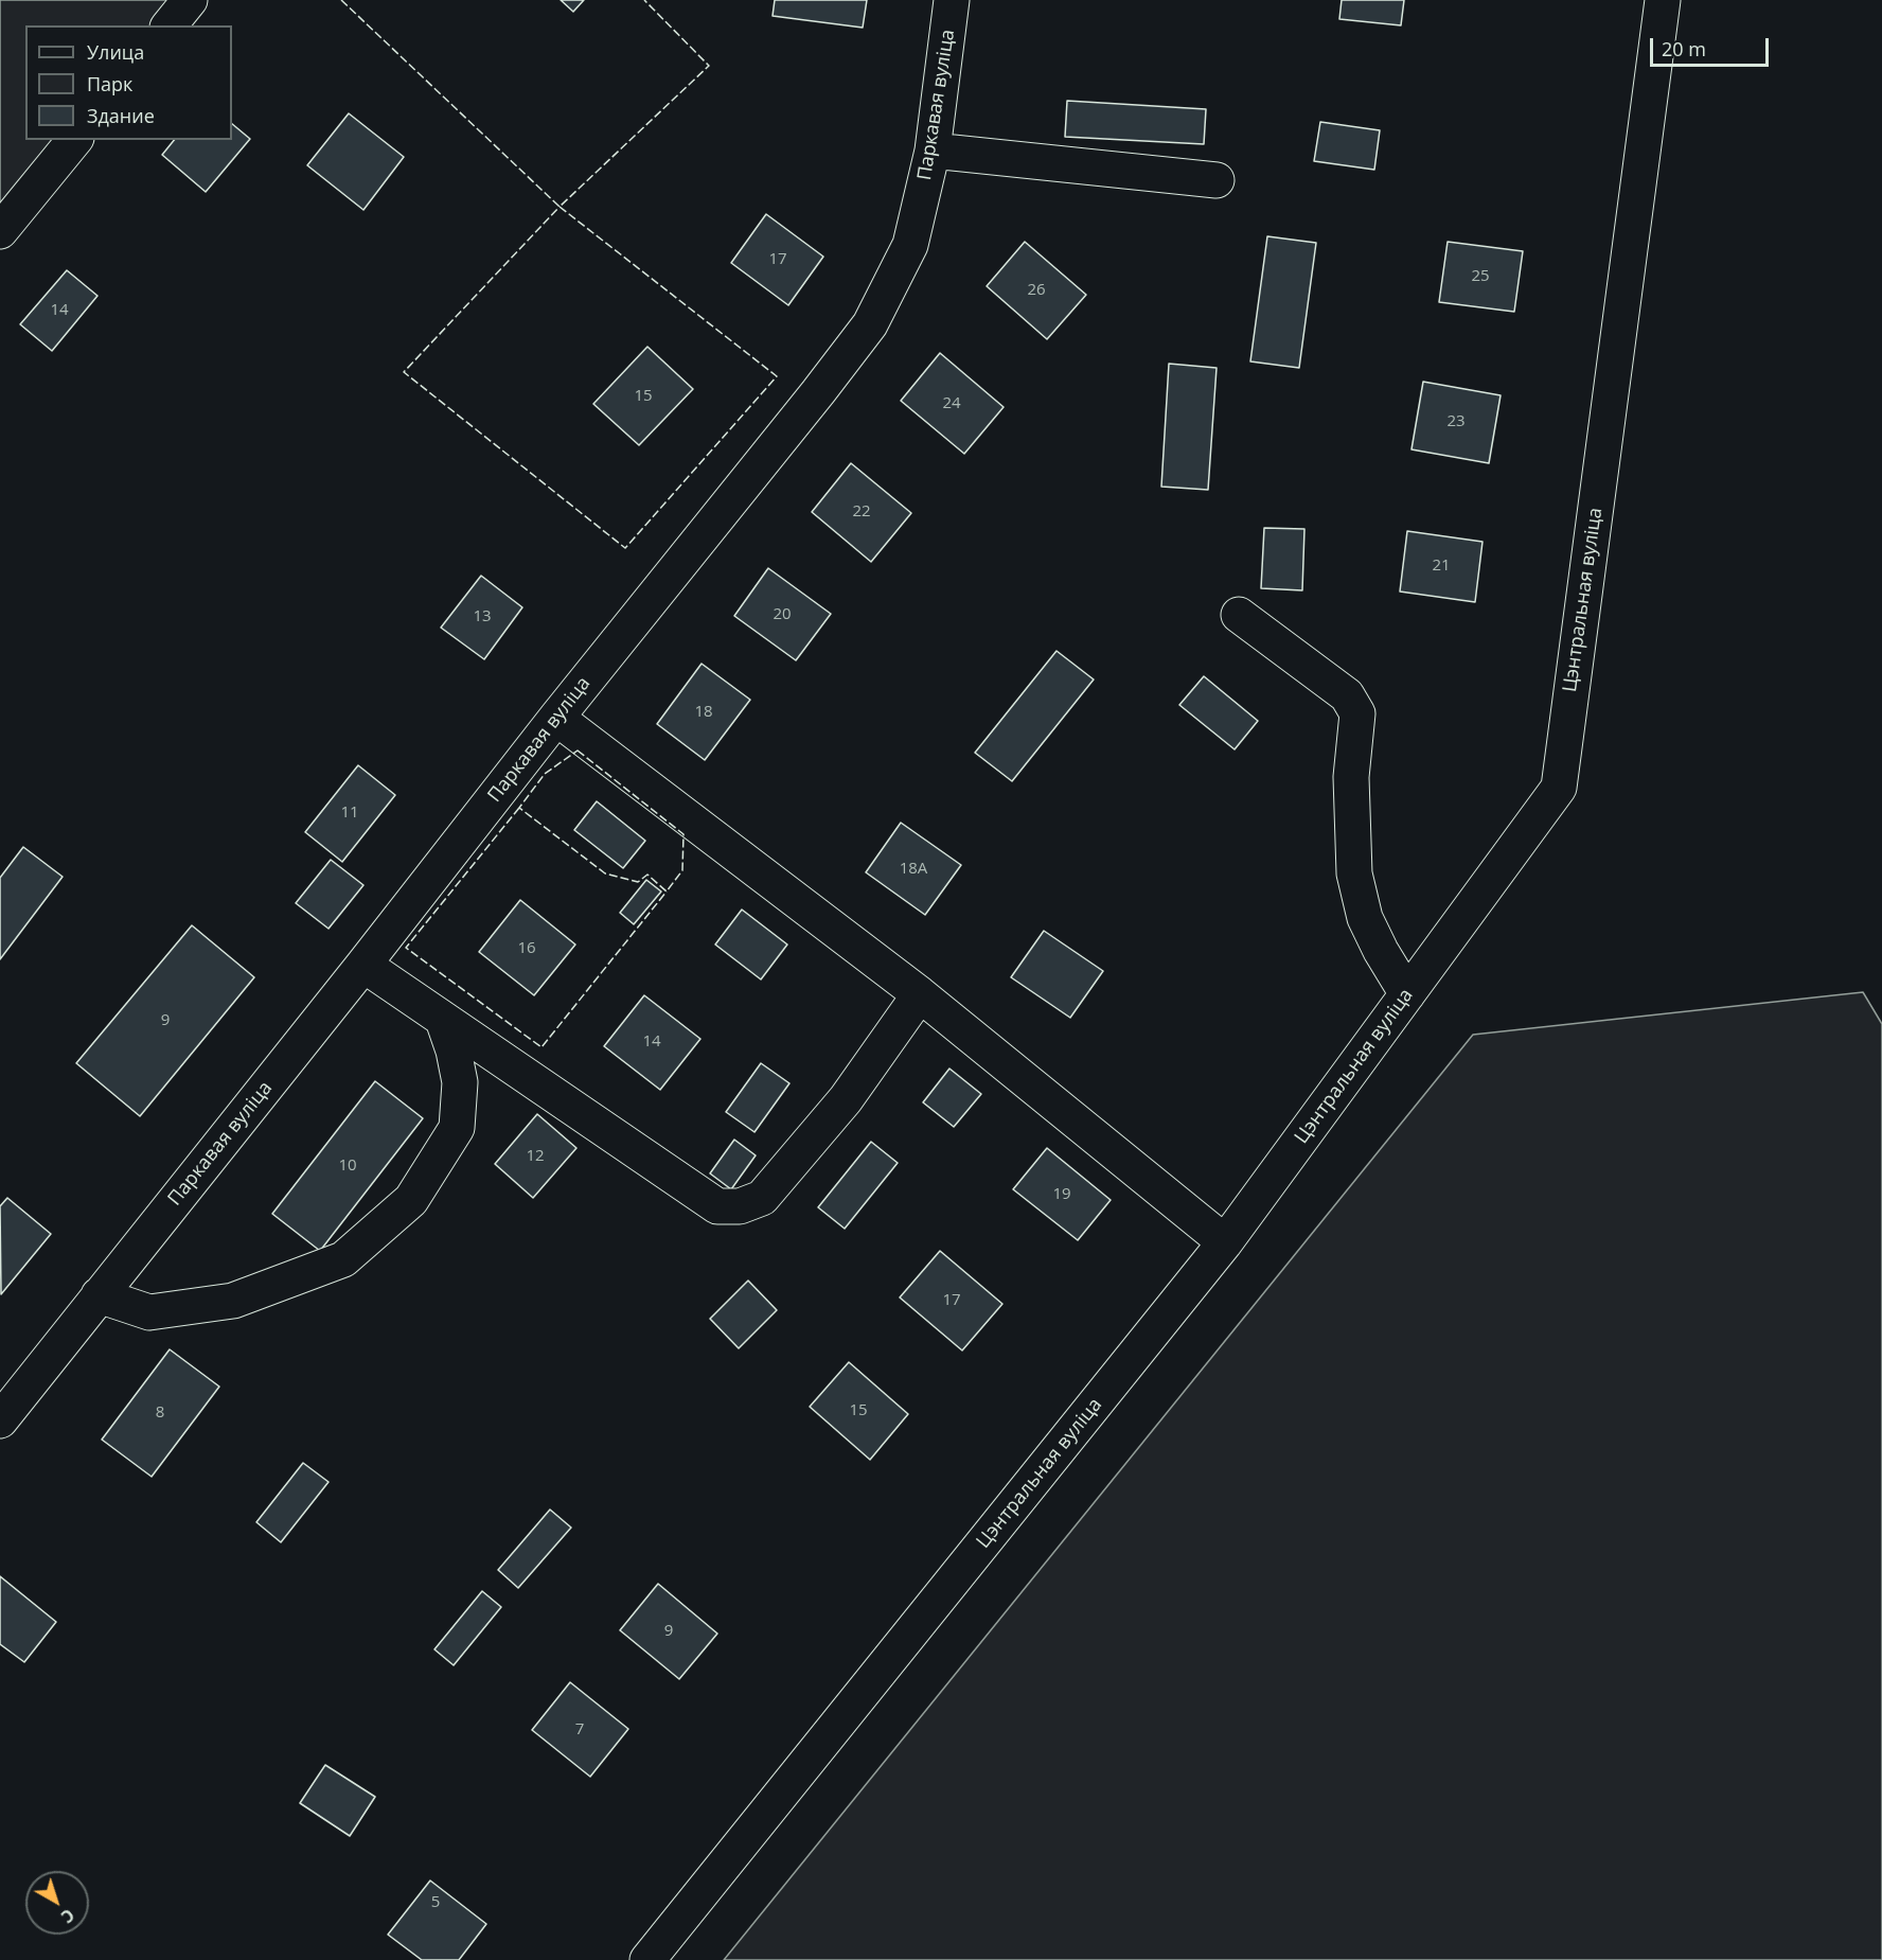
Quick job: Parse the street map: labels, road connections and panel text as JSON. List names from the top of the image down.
{
  "streets": {
    "street": ["Паркавая вуліца", "Цэнтральная вуліца"]
  },
  "house_numbers": [
    "17",
    "25",
    "26",
    "14",
    "15",
    "24",
    "23",
    "22",
    "21",
    "20",
    "13",
    "18",
    "11",
    "18А",
    "16",
    "9",
    "14",
    "12",
    "10",
    "19",
    "17",
    "15",
    "8",
    "9",
    "7",
    "5"
  ],
  "legend": ["Улица", "Парк", "Здание"],
  "scale_bar": "20 m",
  "north": "bottom right"
}
